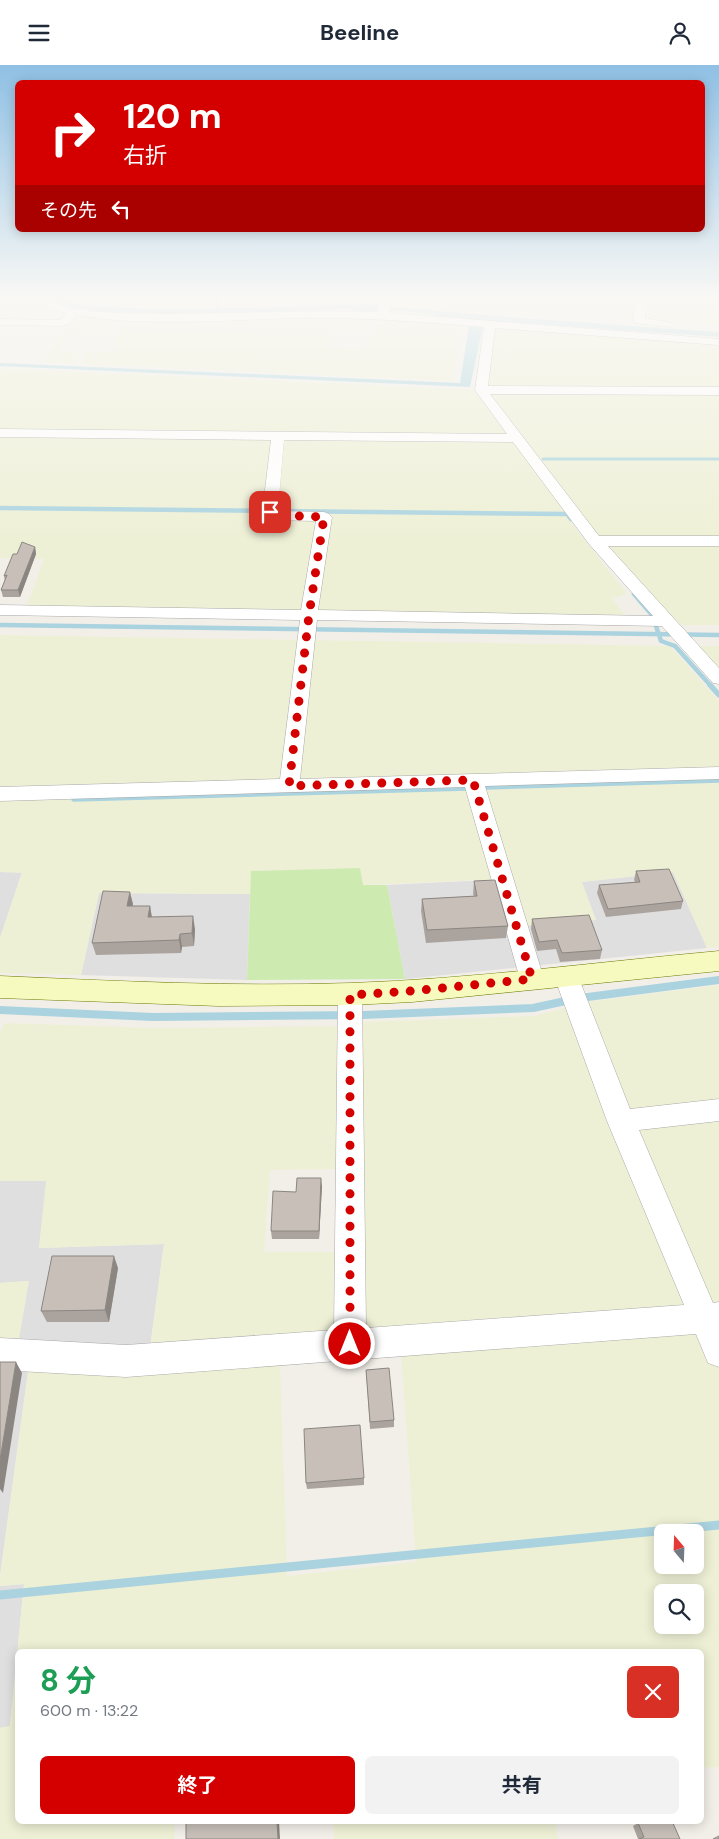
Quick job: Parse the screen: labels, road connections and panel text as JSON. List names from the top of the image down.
{
  "north": "top",
  "page": {
    "header": "Beeline",
    "turn": ["120 m", "右折"],
    "then": "その先",
    "heading": ["8 分", "600 m · 13:22"],
    "buttons": ["終了", "共有"]
  }
}
